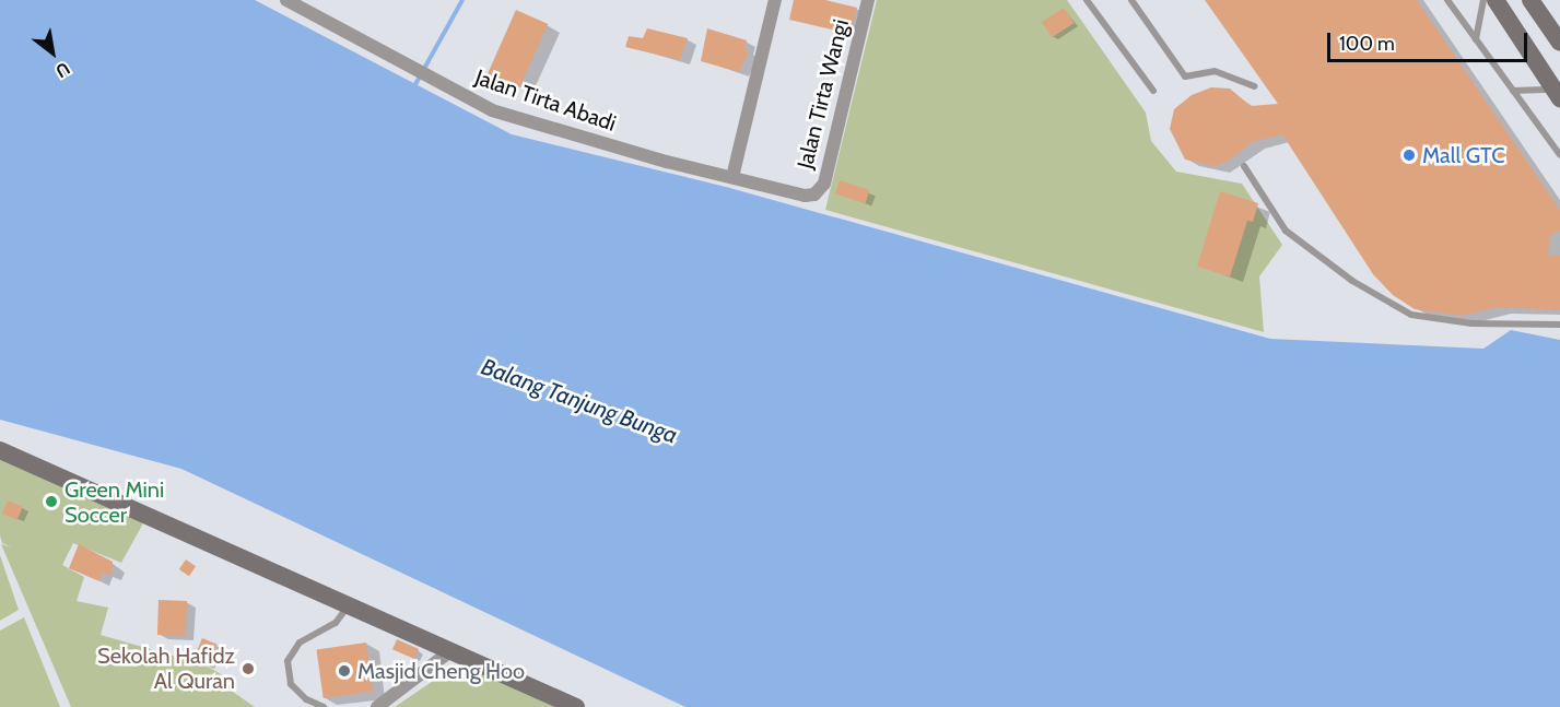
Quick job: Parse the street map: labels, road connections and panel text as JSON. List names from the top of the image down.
{
  "streets": {
    "street": ["Jalan Tirta Wangi", "Jalan Tirta Abadi"]
  },
  "crossings": [
    ["Jalan Tirta Wangi", "Jalan Tirta Abadi"]
  ],
  "water": ["Balang Tanjung Bunga"],
  "places": [
    "Mall GTC",
    "Green Mini Soccer",
    "Sekolah Hafidz Al Quran",
    "Masjid Cheng Hoo"
  ],
  "scale_bar": "100 m",
  "north": "bottom right"
}
